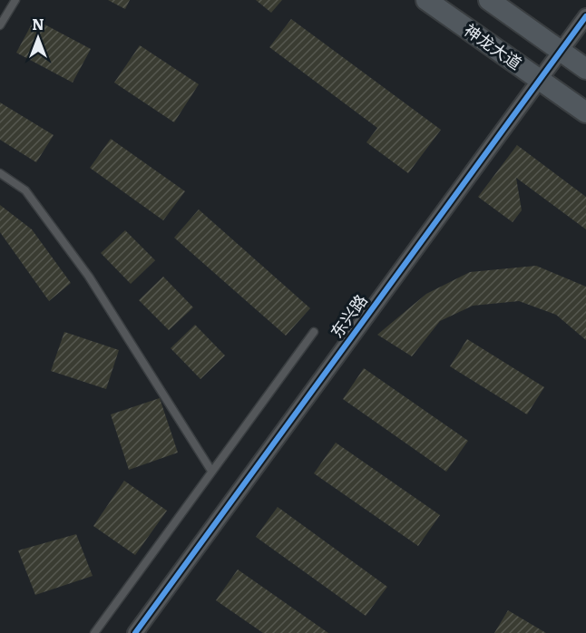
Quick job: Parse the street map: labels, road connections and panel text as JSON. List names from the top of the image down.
{
  "streets": {
    "main road": ["神龙大道"],
    "street": ["东兴路"]
  },
  "crossings": [
    ["神龙大道", "东兴路"]
  ],
  "north": "top"
}
